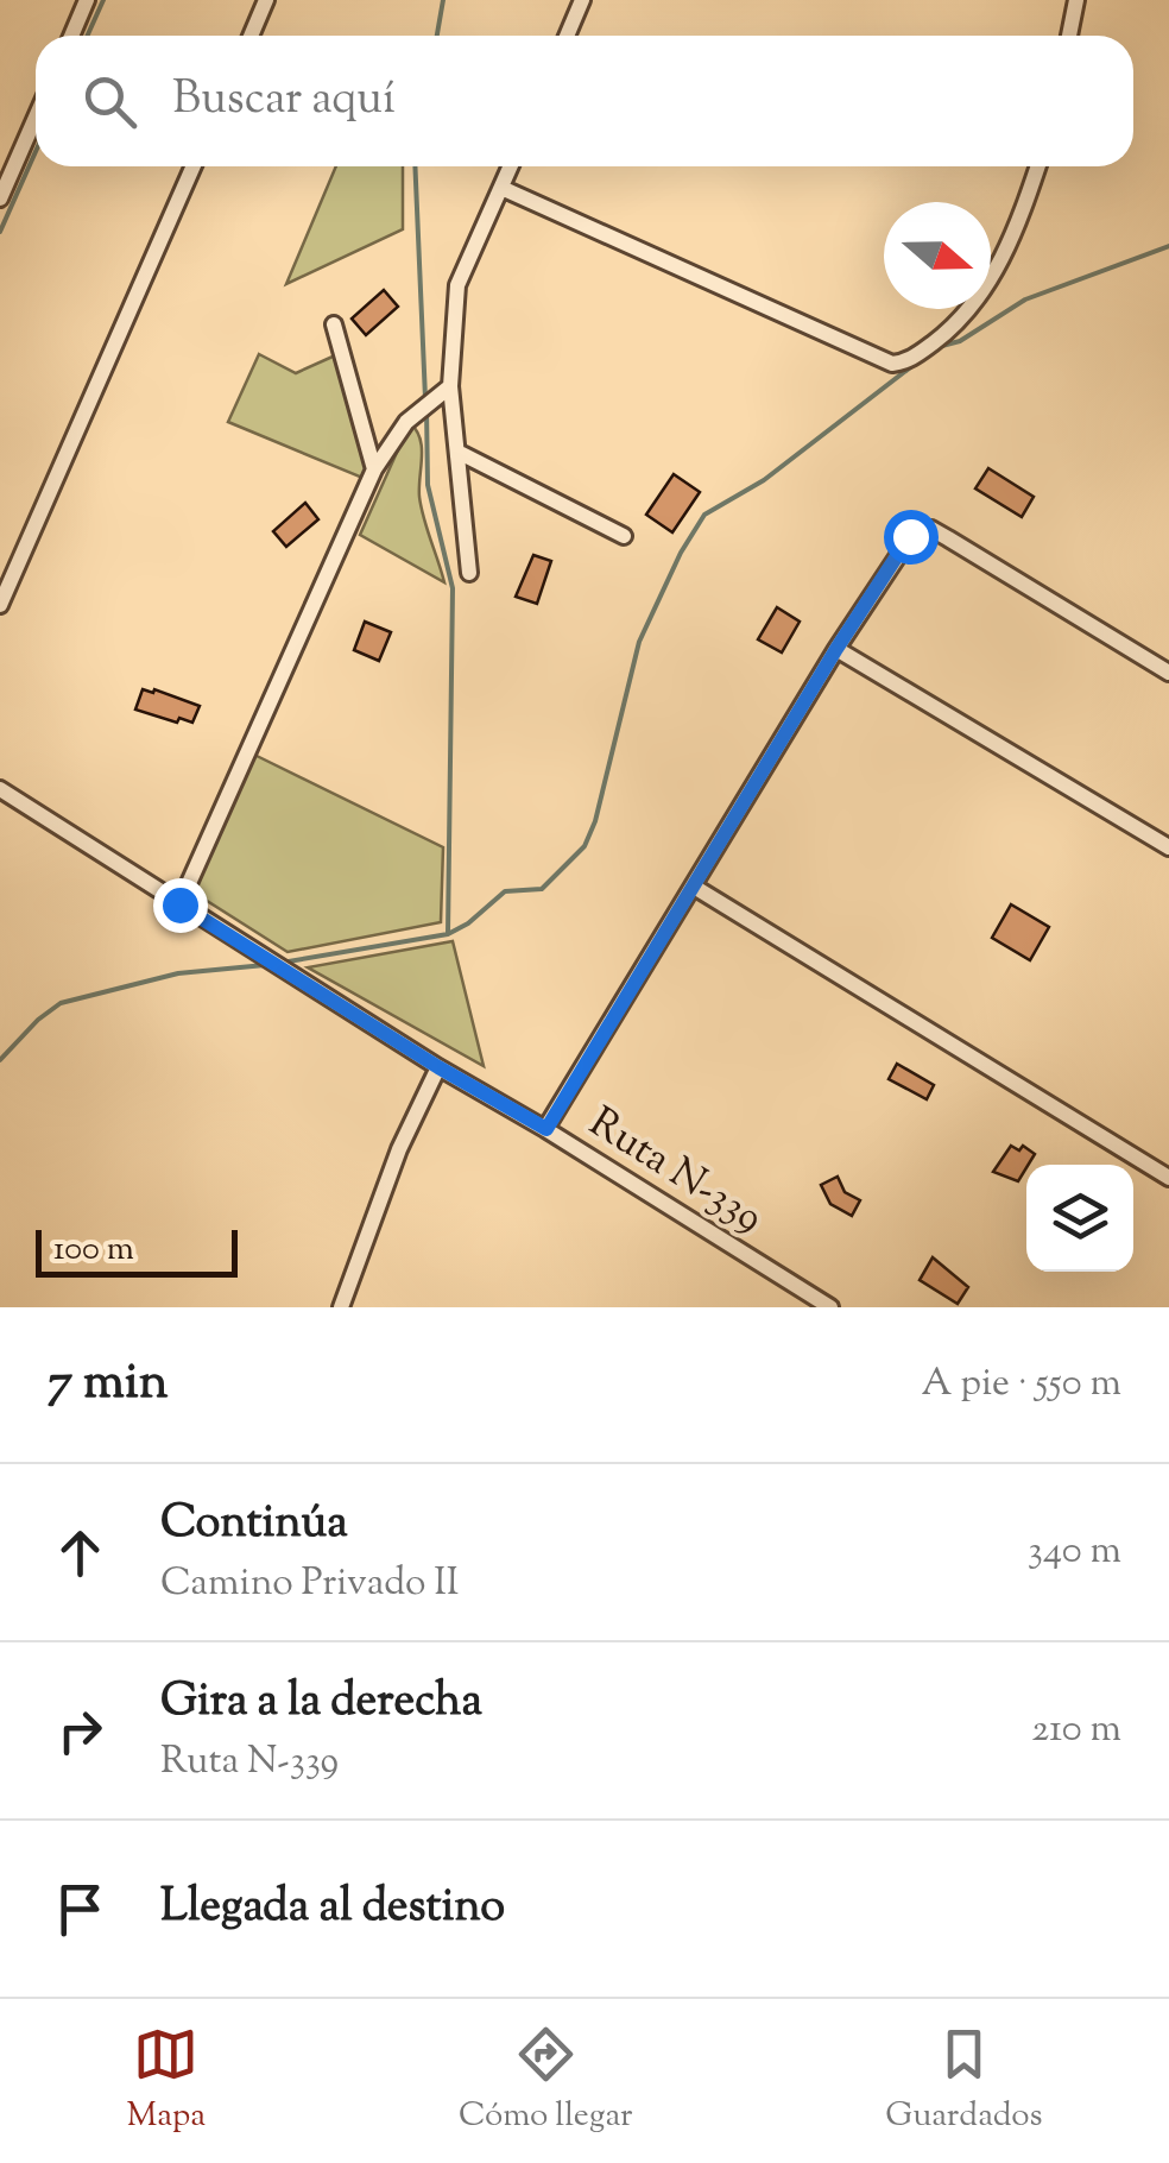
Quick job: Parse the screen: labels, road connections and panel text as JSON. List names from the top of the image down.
{
  "streets": {
    "street": ["Ruta N-339"]
  },
  "scale_bar": "100 m",
  "north": "right",
  "page": {
    "search": "Buscar aquí",
    "scale": "100 m",
    "heading": ["7 min", "A pie · 550 m"],
    "list": [
      ["Continúa", "Camino Privado II", "340 m"],
      ["Gira a la derecha", "Ruta N-339", "210 m"],
      "Llegada al destino"
    ],
    "nav": ["Mapa", "Cómo llegar", "Guardados"]
  }
}
